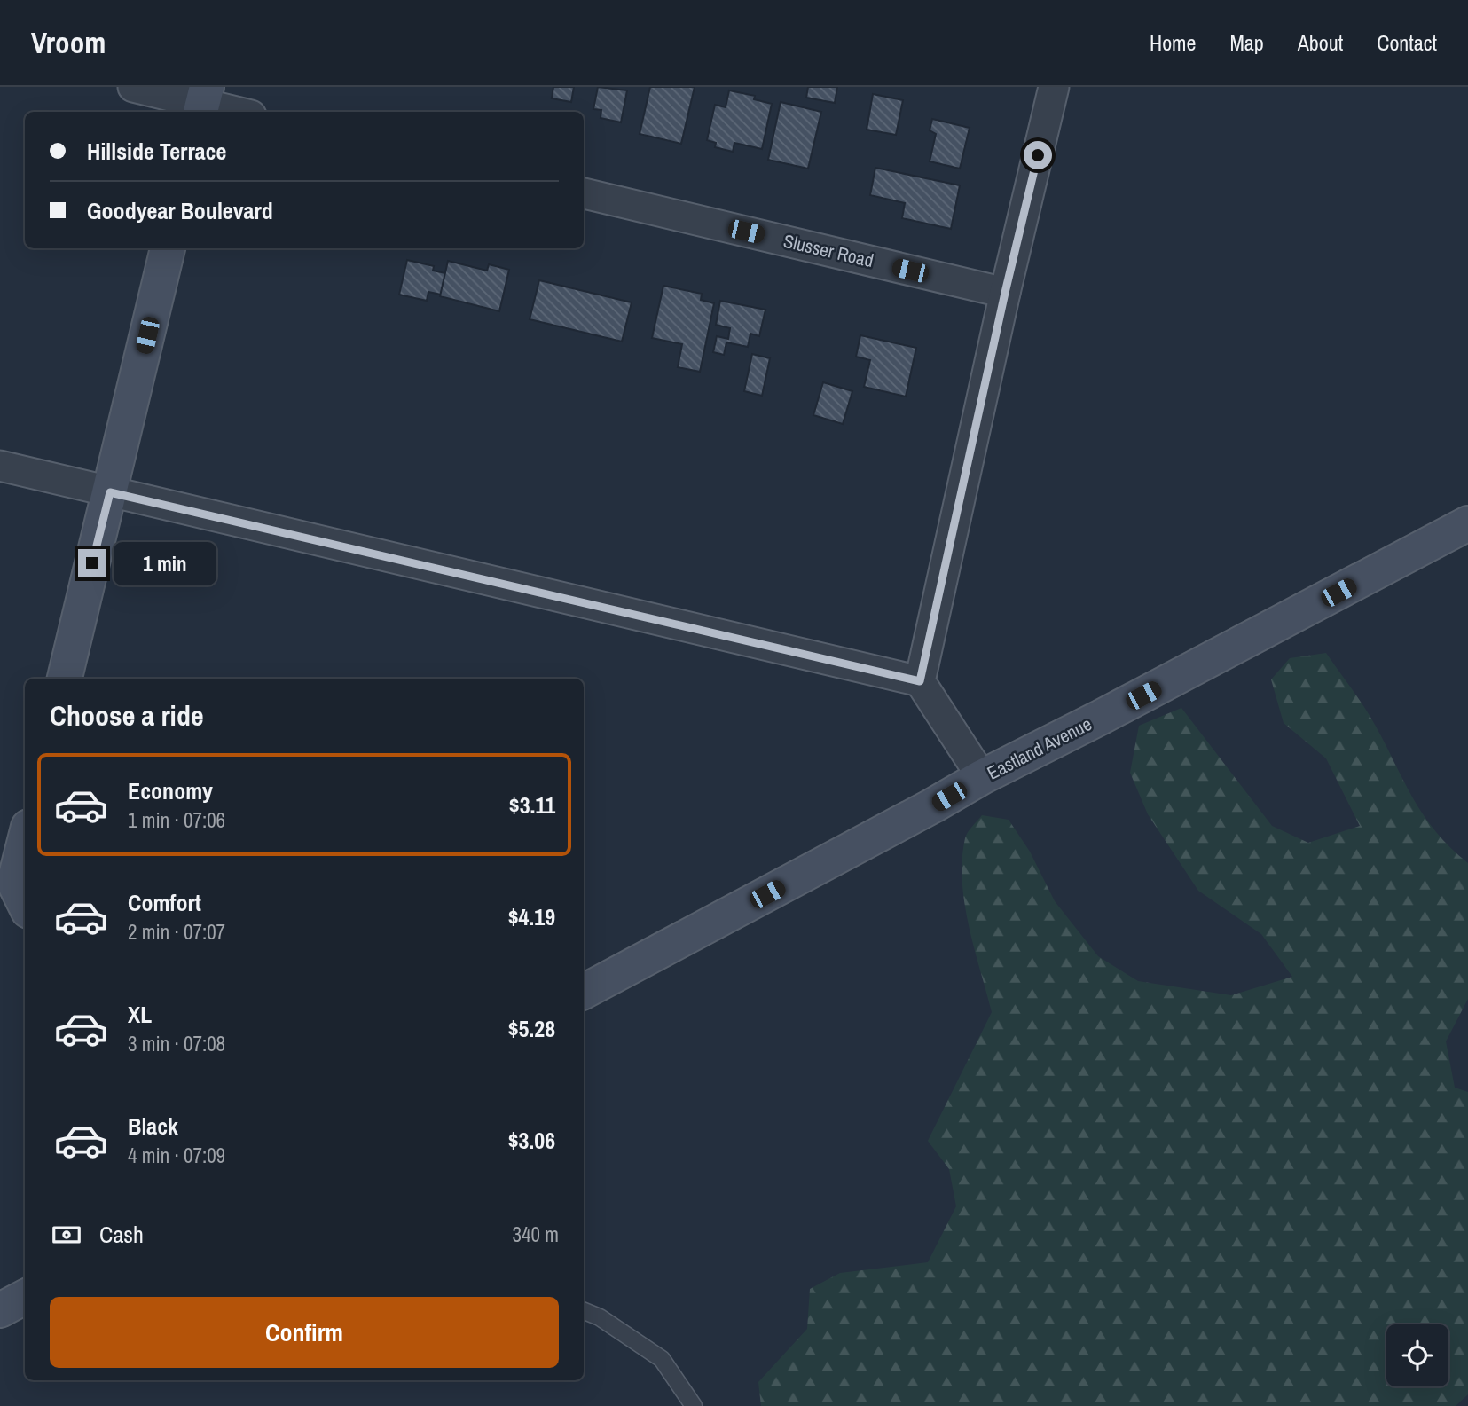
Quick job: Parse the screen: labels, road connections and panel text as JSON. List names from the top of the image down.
{
  "streets": {
    "street": ["Slusser Road", "Eastland Avenue"]
  },
  "page": {
    "header": "Vroom",
    "nav": [
      "Home",
      "Map",
      "About",
      "Contact"
    ],
    "banner": ["Hillside Terrace", "Goodyear Boulevard"],
    "bubble": "1 min",
    "heading": "Choose a ride",
    "list": [
      {
        "name": "Economy",
        "note": "1 min · 07:06",
        "value": "$3.11"
      },
      {
        "name": "Comfort",
        "note": "2 min · 07:07",
        "value": "$4.19"
      },
      {
        "name": "XL",
        "note": "3 min · 07:08",
        "value": "$5.28"
      },
      {
        "name": "Black",
        "note": "4 min · 07:09",
        "value": "$3.06"
      }
    ],
    "pay": ["Cash", "340 m"],
    "buttons": "Confirm"
  }
}
